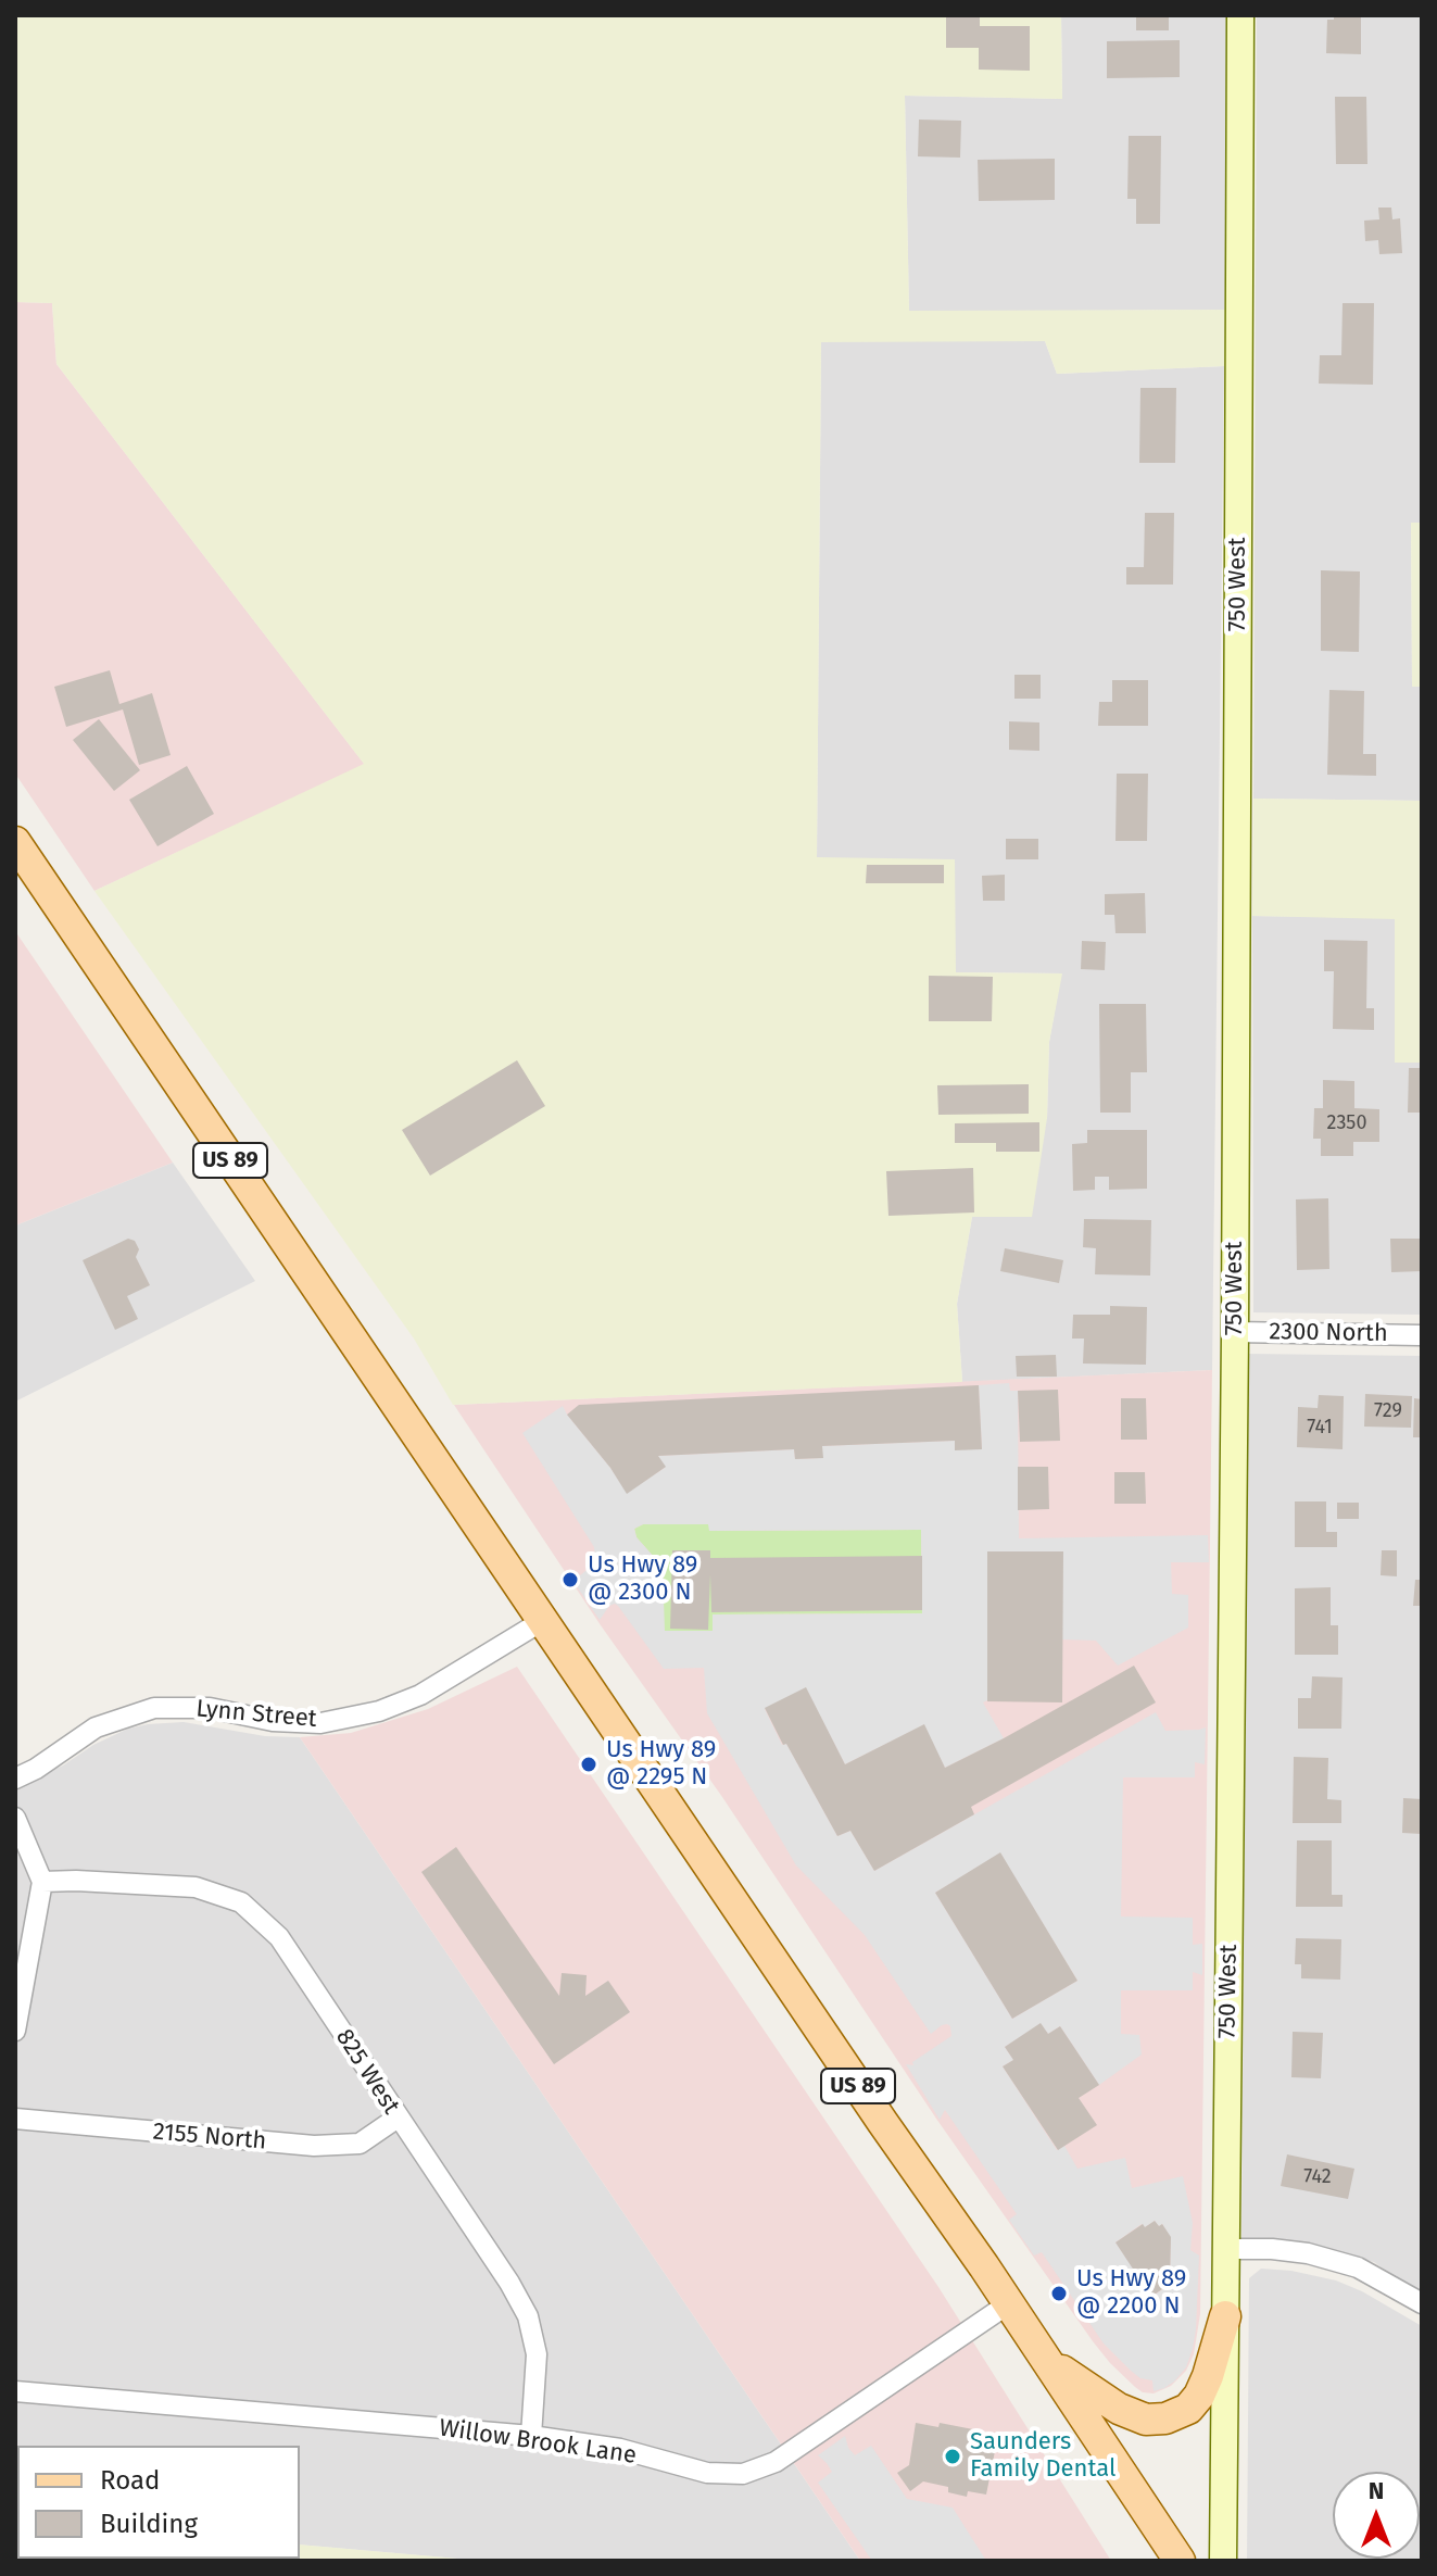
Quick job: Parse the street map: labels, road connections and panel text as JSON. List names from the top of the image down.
{
  "streets": {
    "main road": ["US 89"],
    "street": [
      "750 West",
      "2300 North",
      "Lynn Street",
      "825 West",
      "2155 North",
      "Willow Brook Lane"
    ]
  },
  "crossings": [
    ["750 West", "2300 North"],
    ["US 89", "Lynn Street"],
    ["US 89", "Willow Brook Lane"],
    ["825 West", "2155 North"],
    ["825 West", "Willow Brook Lane"]
  ],
  "places": [
    "Us Hwy 89 @ 2300 N",
    "Us Hwy 89 @ 2295 N",
    "Us Hwy 89 @ 2200 N",
    "Saunders Family Dental"
  ],
  "house_numbers": [
    "2350",
    "729",
    "741",
    "742"
  ],
  "legend": ["Road", "Building"],
  "north": "top"
}
